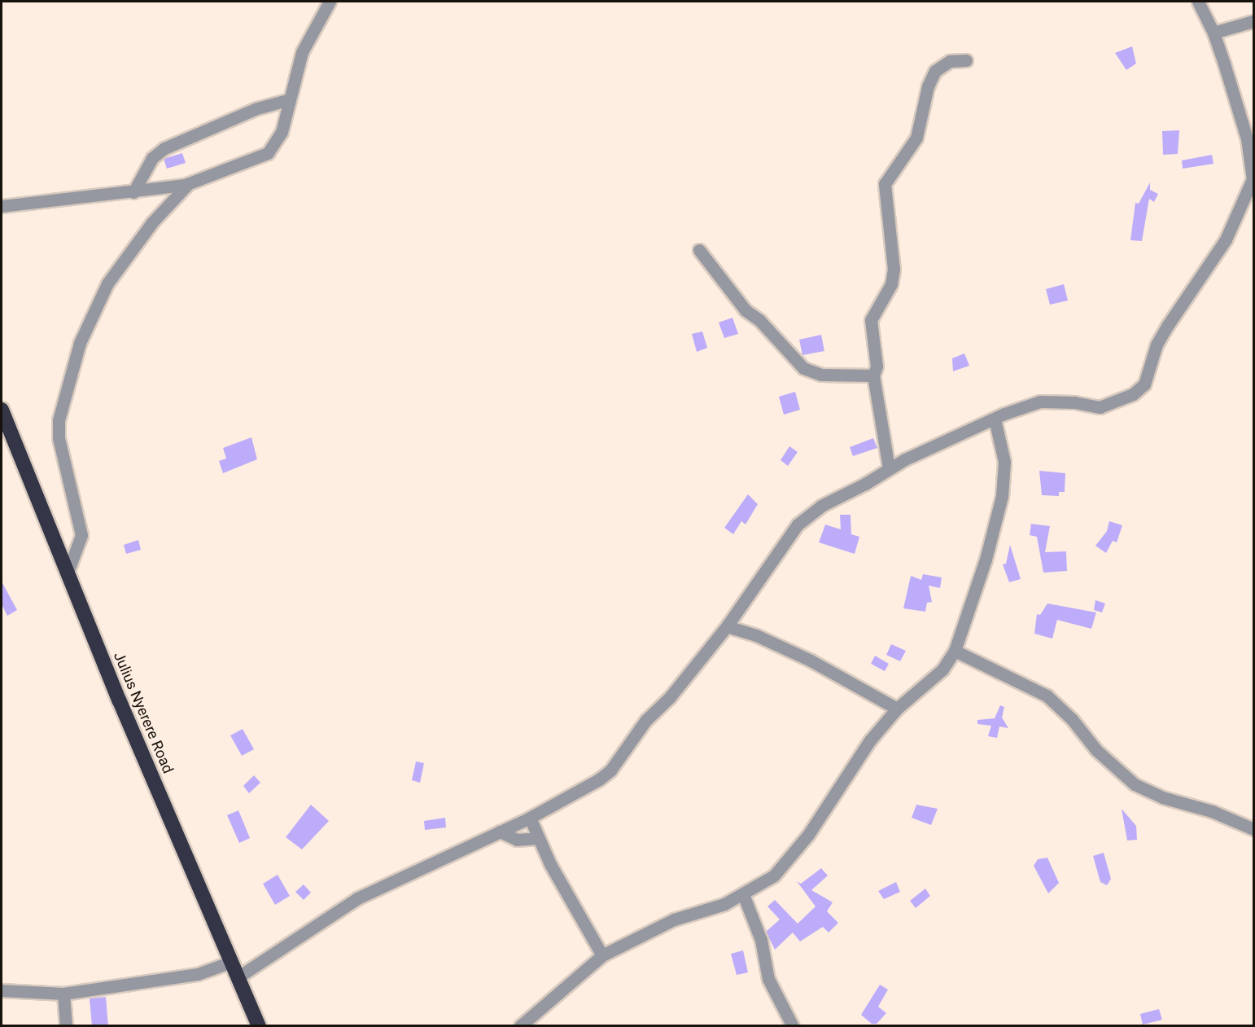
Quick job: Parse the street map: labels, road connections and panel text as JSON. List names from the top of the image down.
{
  "streets": {
    "highway": ["Julius Nyerere Road"]
  }
}
